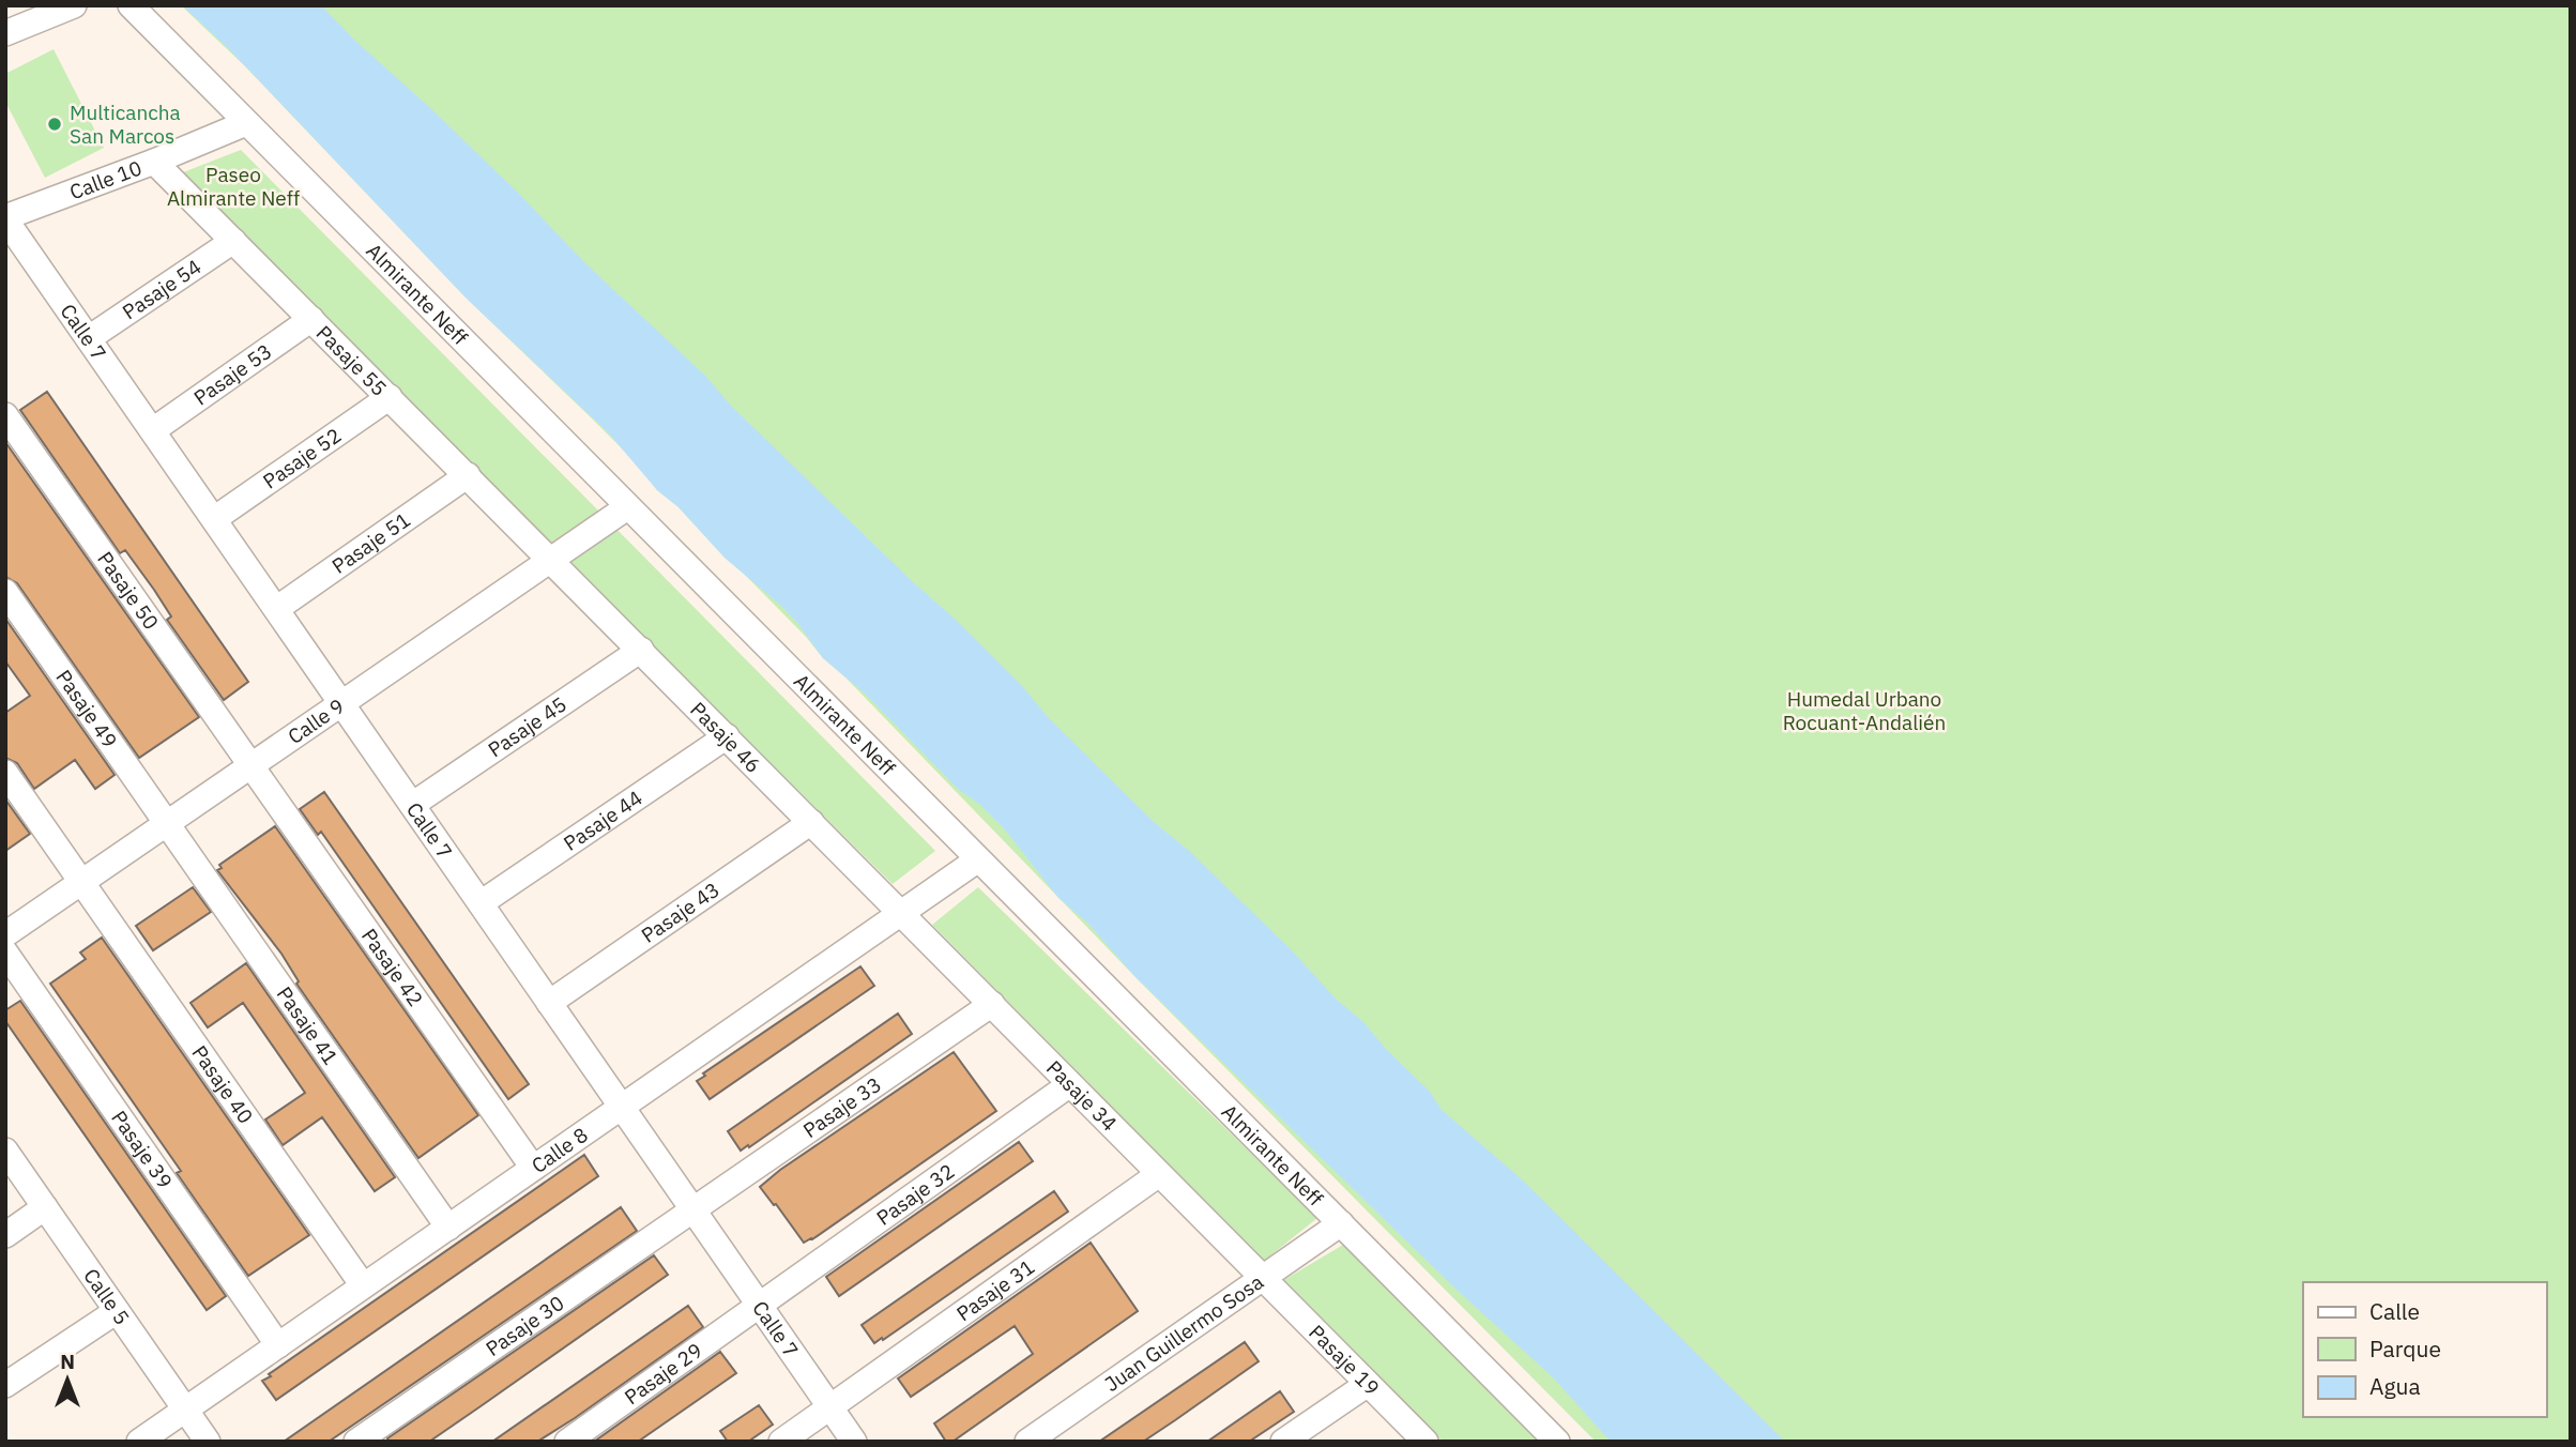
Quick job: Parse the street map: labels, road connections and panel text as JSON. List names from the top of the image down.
{
  "streets": {
    "street": [
      "Calle 10",
      "Pasaje 54",
      "Almirante Neff",
      "Calle 7",
      "Pasaje 55",
      "Pasaje 53",
      "Pasaje 52",
      "Pasaje 51",
      "Pasaje 50",
      "Pasaje 49",
      "Calle 9",
      "Pasaje 45",
      "Pasaje 46",
      "Pasaje 44",
      "Pasaje 43",
      "Pasaje 42",
      "Pasaje 41",
      "Pasaje 40",
      "Pasaje 34",
      "Pasaje 33",
      "Pasaje 39",
      "Calle 8",
      "Pasaje 32",
      "Pasaje 31",
      "Calle 5",
      "Pasaje 30",
      "Juan Guillermo Sosa",
      "Pasaje 19",
      "Pasaje 29"
    ]
  },
  "crossings": [
    ["Calle 10", "Almirante Neff"],
    ["Calle 10", "Calle 7"],
    ["Calle 10", "Pasaje 55"],
    ["Pasaje 54", "Calle 7"],
    ["Pasaje 54", "Pasaje 55"],
    ["Almirante Neff", "Calle 9"],
    ["Almirante Neff", "Calle 8"],
    ["Almirante Neff", "Juan Guillermo Sosa"],
    ["Calle 7", "Pasaje 53"],
    ["Calle 7", "Pasaje 52"],
    ["Calle 7", "Pasaje 51"],
    ["Calle 7", "Calle 9"],
    ["Calle 7", "Pasaje 45"],
    ["Calle 7", "Pasaje 44"],
    ["Calle 7", "Pasaje 43"],
    ["Calle 7", "Pasaje 33"],
    ["Calle 7", "Calle 8"],
    ["Calle 7", "Pasaje 32"],
    ["Calle 7", "Pasaje 31"],
    ["Calle 7", "Pasaje 30"],
    ["Calle 7", "Pasaje 29"],
    ["Pasaje 55", "Pasaje 53"],
    ["Pasaje 55", "Pasaje 52"],
    ["Pasaje 55", "Pasaje 51"],
    ["Pasaje 55", "Calle 9"],
    ["Pasaje 55", "Pasaje 46"],
    ["Pasaje 50", "Calle 9"],
    ["Pasaje 50", "Pasaje 42"],
    ["Pasaje 49", "Calle 9"],
    ["Pasaje 49", "Pasaje 41"],
    ["Calle 9", "Pasaje 46"],
    ["Calle 9", "Pasaje 42"],
    ["Calle 9", "Pasaje 41"],
    ["Calle 9", "Pasaje 40"],
    ["Pasaje 45", "Pasaje 46"],
    ["Pasaje 46", "Pasaje 44"],
    ["Pasaje 46", "Pasaje 43"],
    ["Pasaje 46", "Pasaje 34"],
    ["Pasaje 46", "Calle 8"],
    ["Pasaje 42", "Calle 8"],
    ["Pasaje 41", "Calle 8"],
    ["Pasaje 40", "Calle 8"],
    ["Pasaje 34", "Pasaje 33"],
    ["Pasaje 34", "Calle 8"],
    ["Pasaje 34", "Pasaje 32"],
    ["Pasaje 34", "Pasaje 31"],
    ["Pasaje 34", "Juan Guillermo Sosa"],
    ["Pasaje 34", "Pasaje 19"],
    ["Pasaje 33", "Pasaje 30"],
    ["Pasaje 39", "Calle 8"],
    ["Calle 8", "Calle 5"],
    ["Pasaje 32", "Pasaje 29"],
    ["Juan Guillermo Sosa", "Pasaje 19"]
  ],
  "parks": ["Paseo Almirante Neff", "Humedal Urbano Rocuant-Andalién"],
  "places": ["Multicancha San Marcos"],
  "legend": ["Calle", "Parque", "Agua"],
  "north": "top"
}
